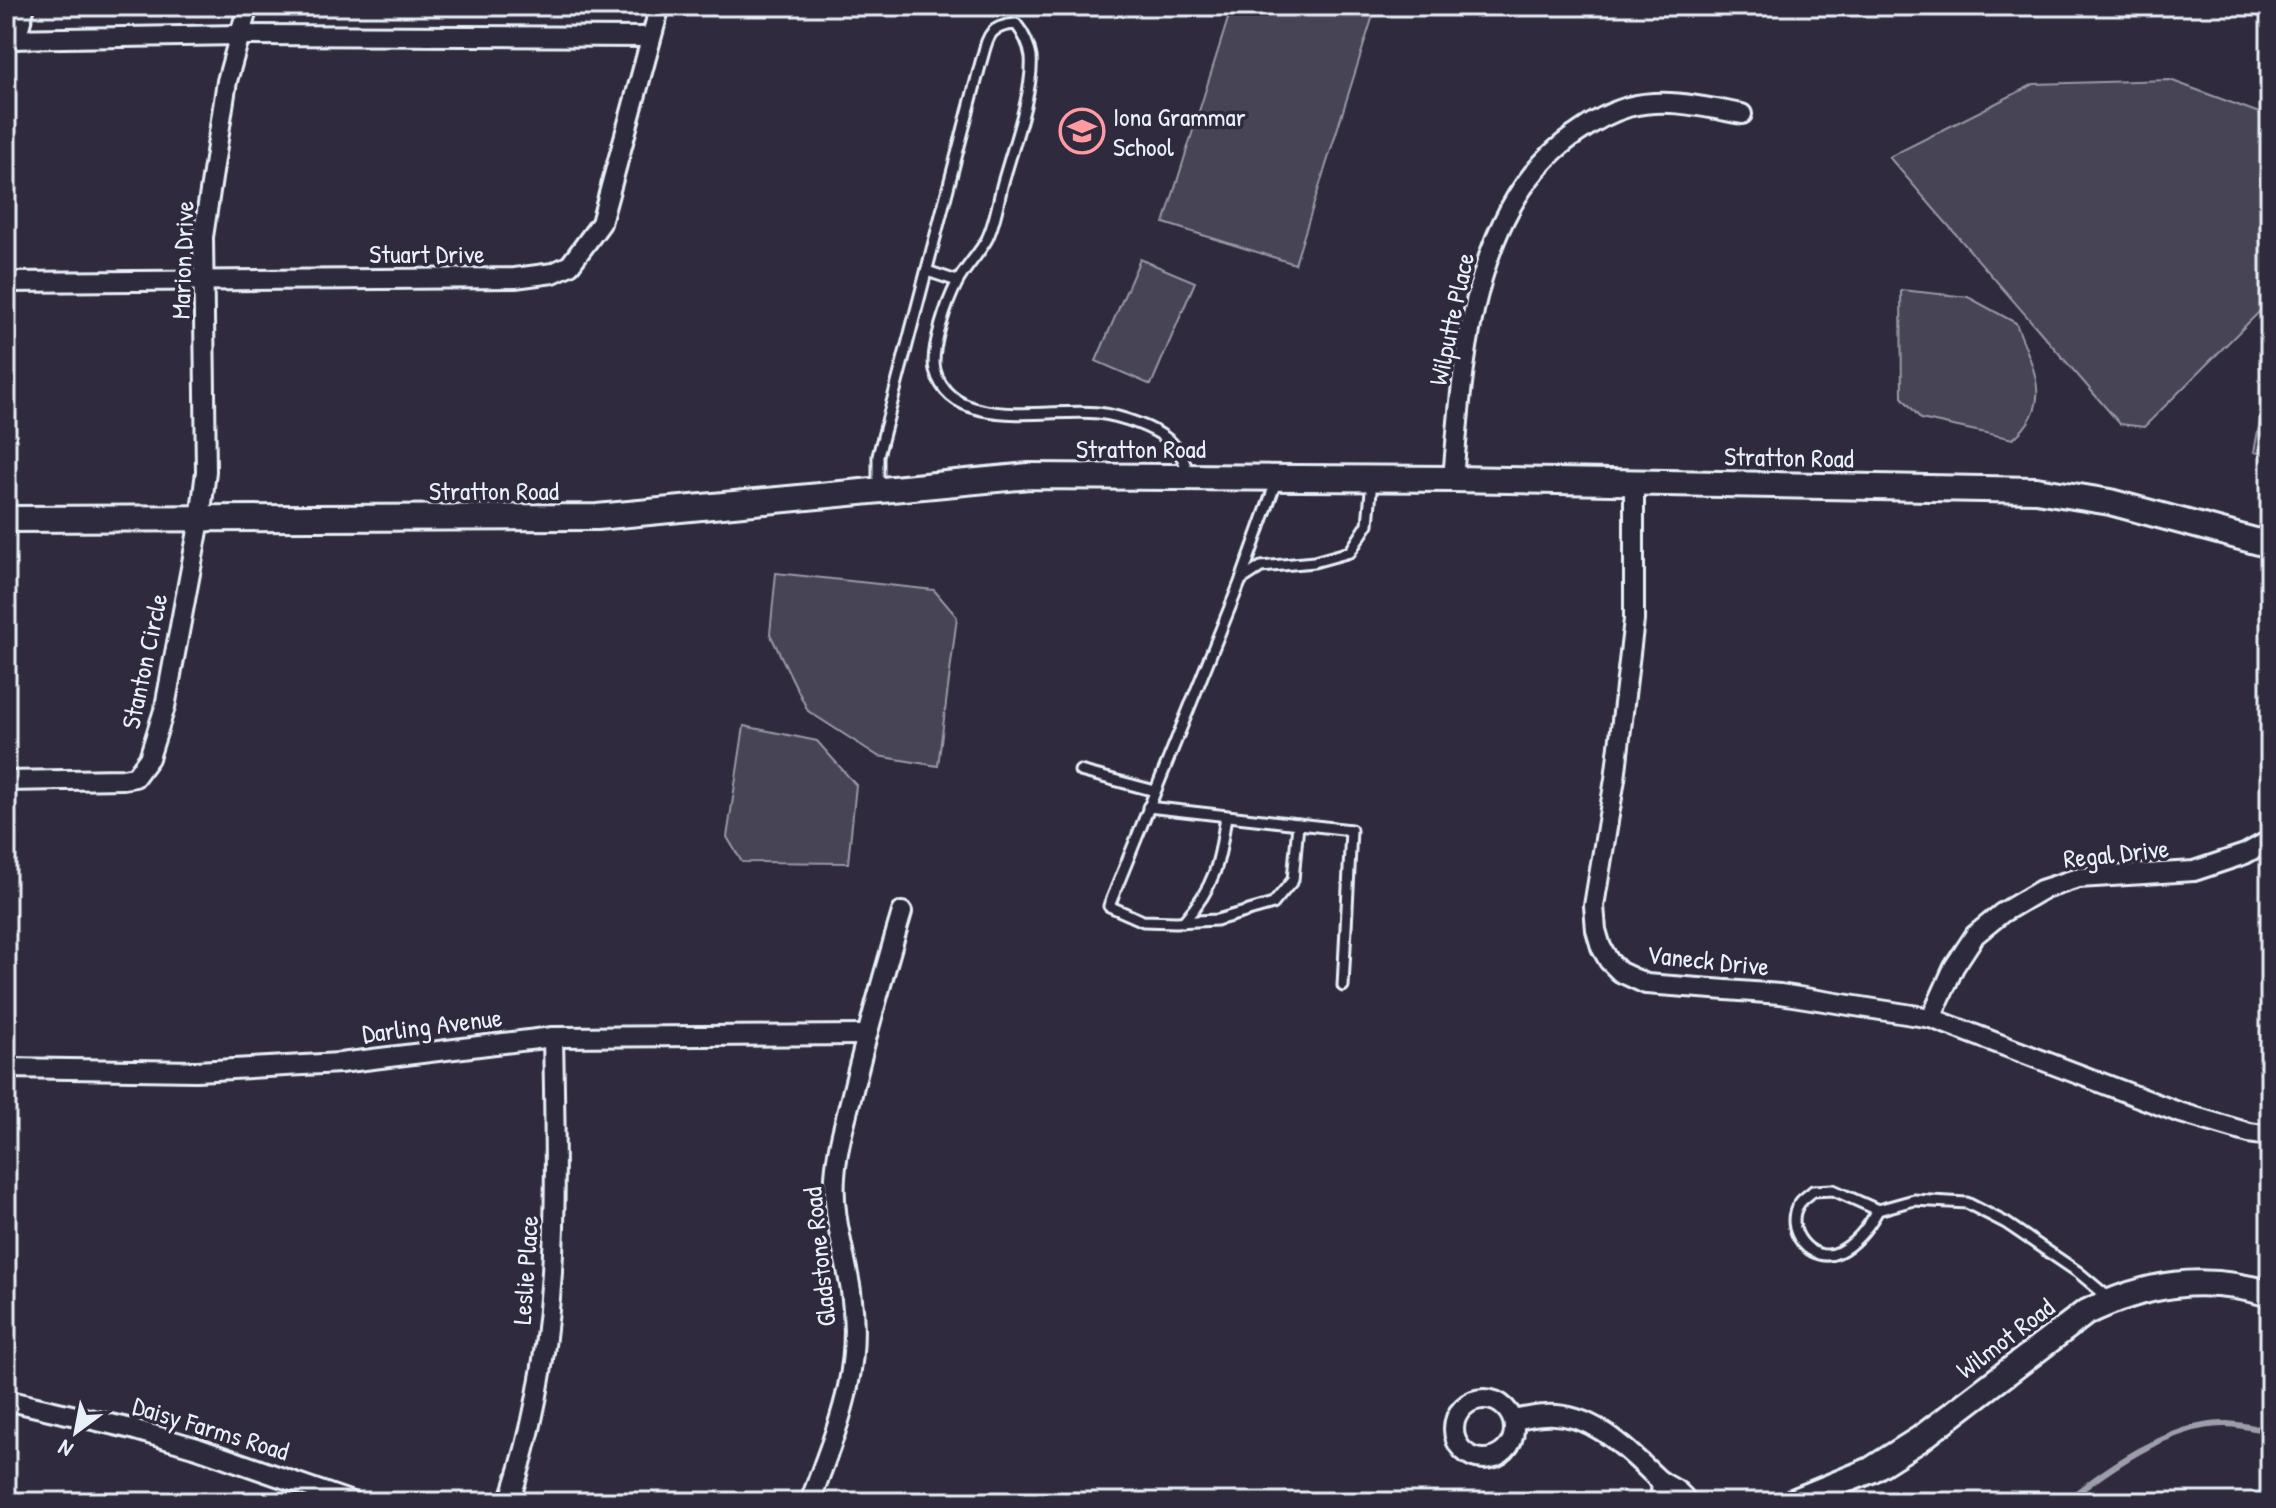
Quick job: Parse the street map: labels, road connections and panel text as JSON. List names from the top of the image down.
{
  "streets": {
    "street": [
      "Stuart Drive",
      "Marion Drive",
      "Wilputte Place",
      "Stratton Road",
      "Stanton Circle",
      "Regal Drive",
      "Vaneck Drive",
      "Darling Avenue",
      "Gladstone Road",
      "Leslie Place",
      "Wilmot Road",
      "Daisy Farms Road"
    ]
  },
  "crossings": [
    ["Stuart Drive", "Marion Drive"],
    ["Marion Drive", "Stratton Road"],
    ["Marion Drive", "Stanton Circle"],
    ["Wilputte Place", "Stratton Road"],
    ["Stratton Road", "Stanton Circle"],
    ["Stratton Road", "Vaneck Drive"],
    ["Regal Drive", "Vaneck Drive"],
    ["Darling Avenue", "Gladstone Road"],
    ["Darling Avenue", "Leslie Place"]
  ],
  "places": {
    "school or university": ["Iona Grammar School"]
  },
  "north": "bottom left"
}
